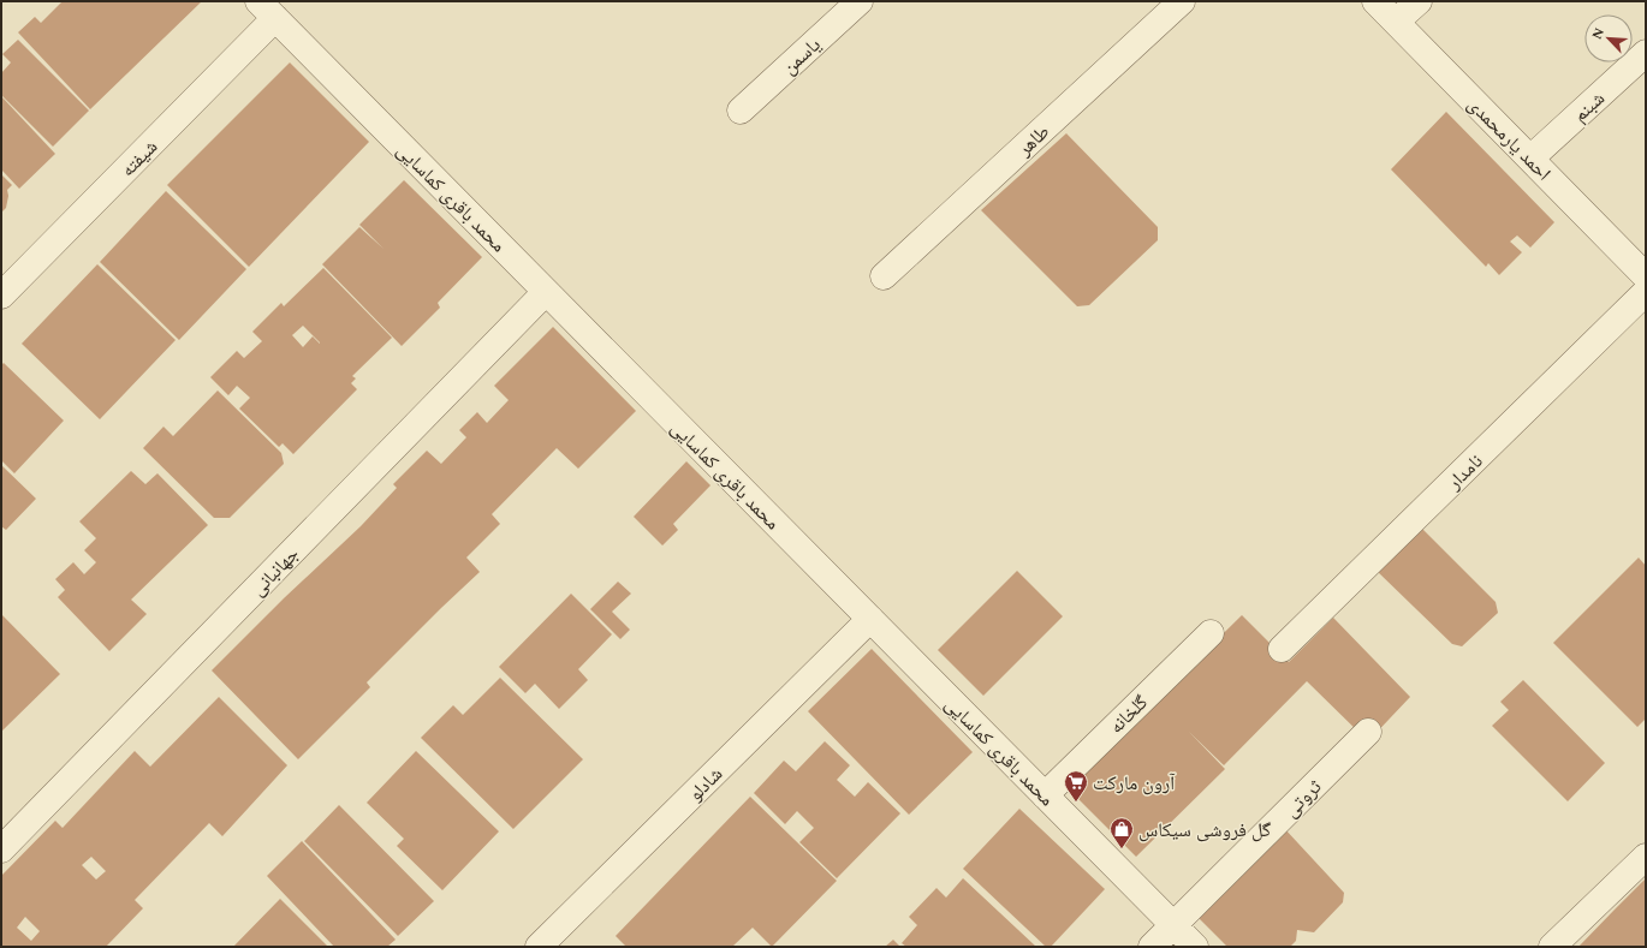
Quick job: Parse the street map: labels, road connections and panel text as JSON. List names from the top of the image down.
{
  "streets": {
    "street": [
      "یاسمن",
      "شبنم",
      "احمد یارمحمدی",
      "طاهر",
      "شیفته",
      "محمد باقری کماسایی",
      "نامدار",
      "جهانبانی",
      "گلخانه",
      "شادلو",
      "ثروتی"
    ]
  },
  "crossings": [
    ["شبنم", "احمد یارمحمدی"],
    ["شیفته", "محمد باقری کماسایی"],
    ["محمد باقری کماسایی", "جهانبانی"],
    ["محمد باقری کماسایی", "گلخانه"],
    ["محمد باقری کماسایی", "شادلو"],
    ["محمد باقری کماسایی", "ثروتی"]
  ],
  "places": {
    "supermarket": ["آرون مارکت"],
    "shop": ["گل فروشی سیکاس"]
  },
  "north": "top left"
}
